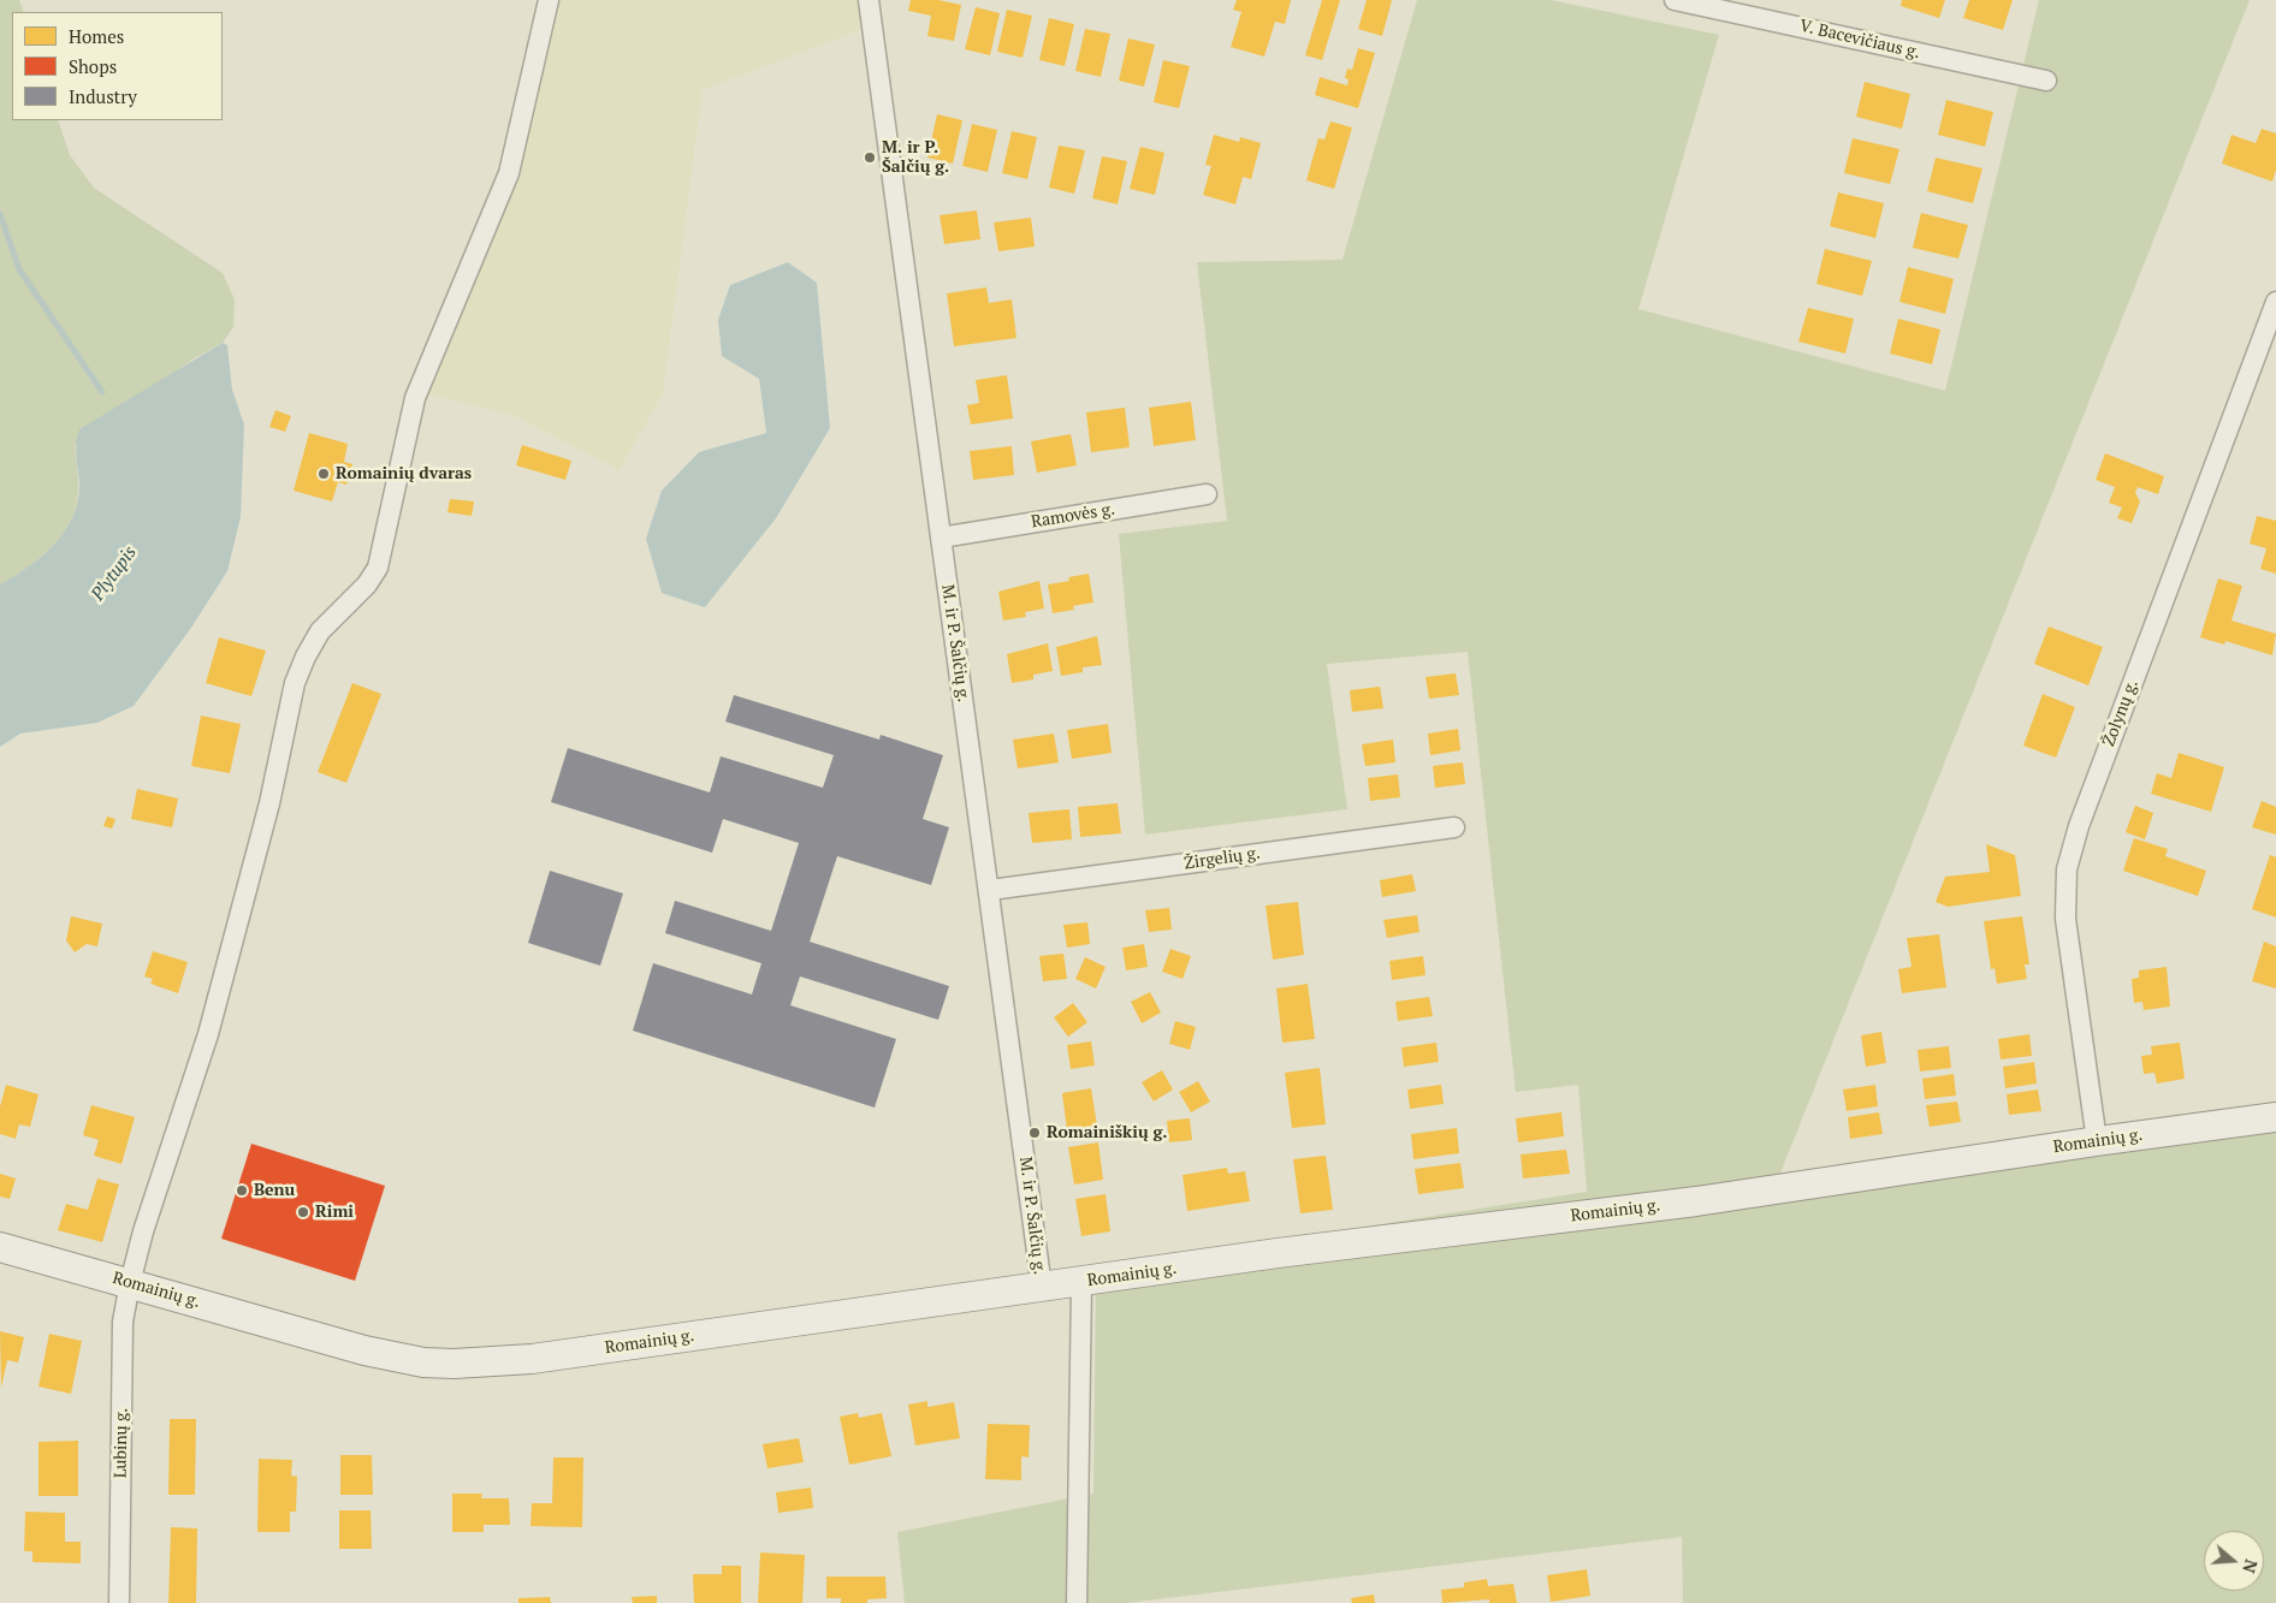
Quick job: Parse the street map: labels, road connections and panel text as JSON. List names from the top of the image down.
{
  "streets": {
    "main road": ["Romainių g."],
    "street": [
      "V. Bacevičiaus g.",
      "Ramovės g.",
      "M. ir P. Šalčių g.",
      "Žolynų g.",
      "Žirgelių g.",
      "Lubinų g."
    ]
  },
  "crossings": [
    ["Ramovės g.", "M. ir P. Šalčių g."],
    ["M. ir P. Šalčių g.", "Žirgelių g."],
    ["M. ir P. Šalčių g.", "Romainių g."],
    ["Žolynų g.", "Romainių g."],
    ["Romainių g.", "Lubinų g."]
  ],
  "water": ["Plytupis"],
  "places": [
    "M. ir P. Šalčių g.",
    "Romainių dvaras",
    "Romainiškių g.",
    "Benu",
    "Rimi"
  ],
  "legend": ["Homes", "Shops", "Industry"],
  "north": "right"
}
